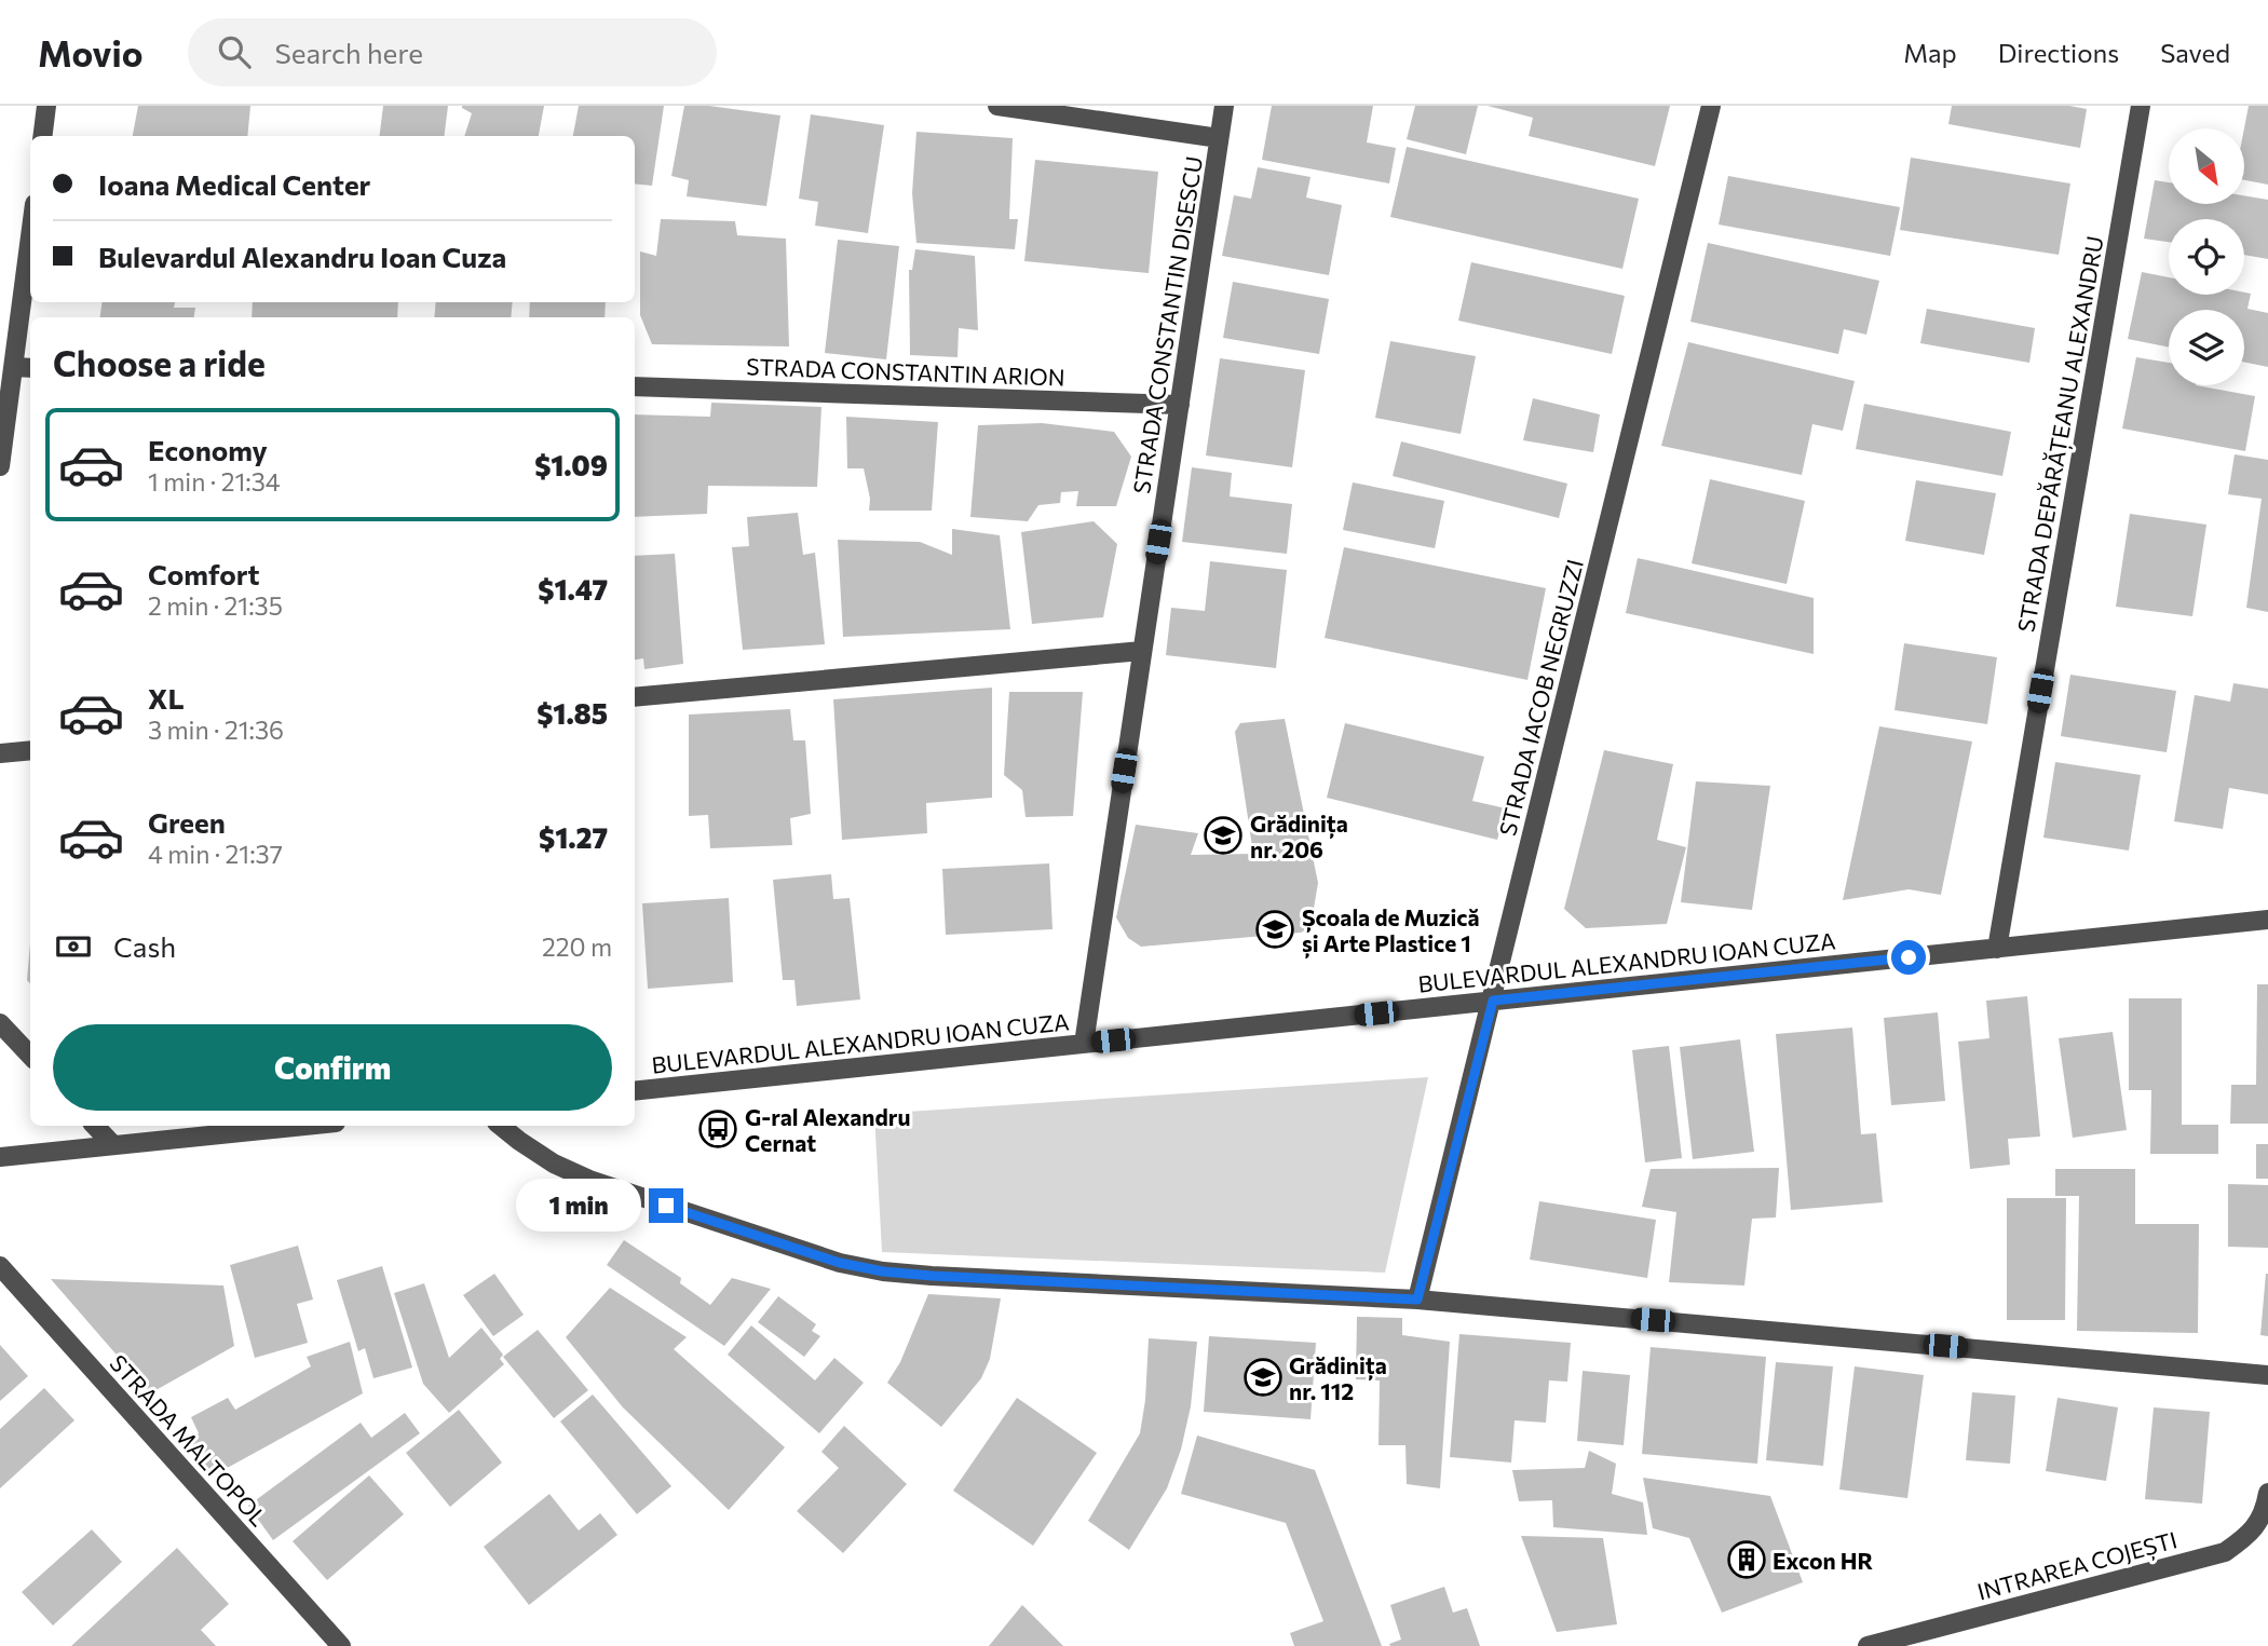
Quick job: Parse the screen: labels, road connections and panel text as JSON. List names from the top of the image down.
{
  "streets": {
    "street": [
      "STRADA CONSTANTIN DISESCU",
      "STRADA CONSTANTIN ARION",
      "STRADA DEPĂRĂȚEANU ALEXANDRU",
      "STRADA IACOB NEGRUZZI",
      "BULEVARDUL ALEXANDRU IOAN CUZA",
      "STRADA MALTOPOL",
      "INTRAREA COJEȘTI"
    ]
  },
  "crossings": [
    ["STRADA CONSTANTIN DISESCU", "STRADA CONSTANTIN ARION"],
    ["STRADA CONSTANTIN DISESCU", "BULEVARDUL ALEXANDRU IOAN CUZA"],
    ["STRADA DEPĂRĂȚEANU ALEXANDRU", "BULEVARDUL ALEXANDRU IOAN CUZA"],
    ["STRADA IACOB NEGRUZZI", "BULEVARDUL ALEXANDRU IOAN CUZA"]
  ],
  "places": {
    "school or university": ["Grădinița nr. 206", "Școala de Muzică și Arte Plastice 1", "Grădinița nr. 112"],
    "bus stop": ["G-ral Alexandru Cernat"],
    "building": ["Excon HR"]
  },
  "north": "bottom right",
  "page": {
    "header": "Movio",
    "search": "Search here",
    "nav": ["Map", "Directions", "Saved"],
    "banner": ["Ioana Medical Center", "Bulevardul Alexandru Ioan Cuza"],
    "heading": "Choose a ride",
    "list": [
      {
        "name": "Economy",
        "note": "1 min · 21:34",
        "value": "$1.09"
      },
      {
        "name": "Comfort",
        "note": "2 min · 21:35",
        "value": "$1.47"
      },
      {
        "name": "XL",
        "note": "3 min · 21:36",
        "value": "$1.85"
      },
      {
        "name": "Green",
        "note": "4 min · 21:37",
        "value": "$1.27"
      }
    ],
    "pay": ["Cash", "220 m"],
    "buttons": "Confirm",
    "bubble": "1 min"
  }
}
